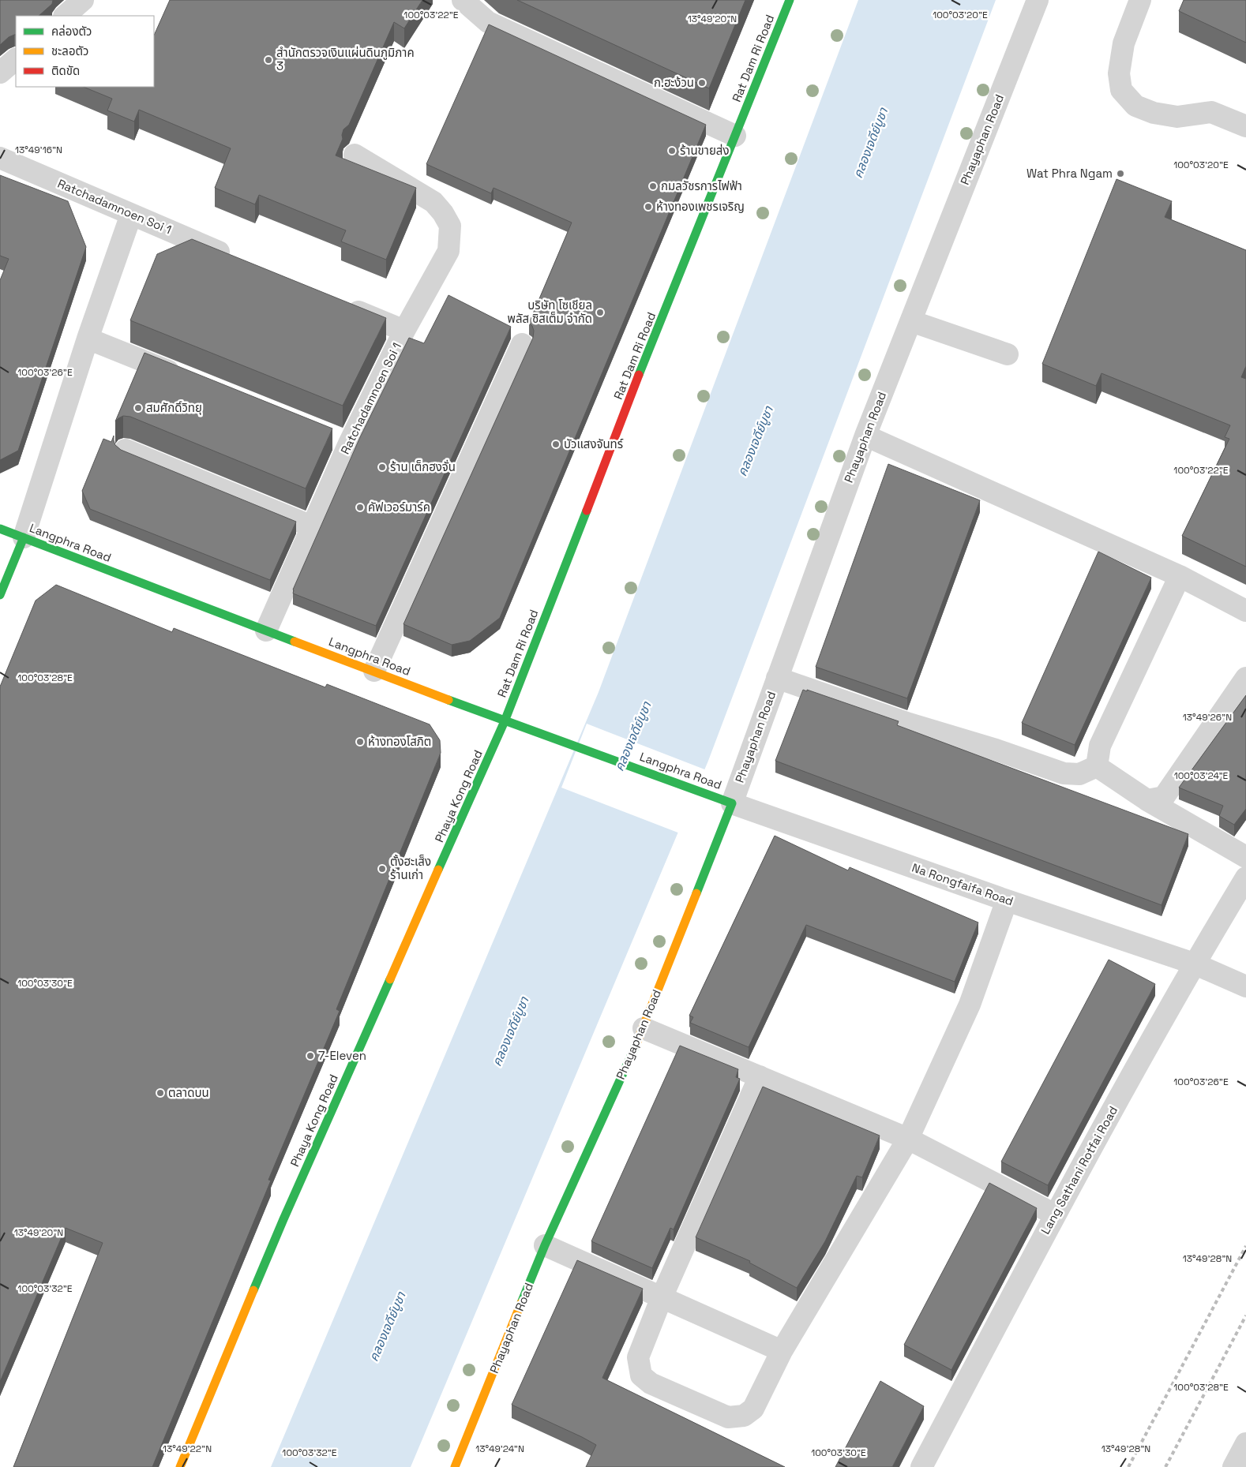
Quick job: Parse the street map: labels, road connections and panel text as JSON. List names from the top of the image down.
{
  "streets": {
    "street": [
      "Rat Dam Ri Road",
      "Phayaphan Road",
      "Ratchadamnoen Soi 1",
      "Langphra Road",
      "Phaya Kong Road",
      "Na Rongfaifa Road",
      "Lang Sathani Rotfai Road"
    ]
  },
  "crossings": [
    ["Rat Dam Ri Road", "Langphra Road"],
    ["Rat Dam Ri Road", "Phaya Kong Road"],
    ["Phayaphan Road", "Langphra Road"],
    ["Phayaphan Road", "Na Rongfaifa Road"],
    ["Ratchadamnoen Soi 1", "Langphra Road"],
    ["Langphra Road", "Phaya Kong Road"],
    ["Langphra Road", "Na Rongfaifa Road"],
    ["Na Rongfaifa Road", "Lang Sathani Rotfai Road"]
  ],
  "water": ["คลองเจดีย์บูชา"],
  "places": [
    "สำนักตรวจเงินแผ่นดินภูมิภาค 3",
    "ก.ฮะง้วน",
    "ร้านขายส่ง",
    "Wat Phra Ngam",
    "กมลวัชรการไฟฟ้า",
    "ห้างทองเพชรเจริญ",
    "บริษัท โซเชียล พลัส ซิสเต็ม จำกัด",
    "สมศักดิ์วิทยุ",
    "บัวแสงจันทร์",
    "ร้าน เต็กฮงจั่น",
    "คัฟเวอร์มาร์ค",
    "ห้างทองโสภิต",
    "ตั้งฮะเส็ง ร้านเก่า",
    "7-Eleven",
    "ตลาดบน"
  ],
  "legend": ["คล่องตัว", "ชะลอตัว", "ติดขัด"],
  "coordinates": [
    "100°03'22\"E",
    "100°03'20\"E",
    "13°49'20\"N",
    "13°49'16\"N",
    "100°03'26\"E",
    "100°03'28\"E",
    "13°49'26\"N",
    "100°03'24\"E",
    "100°03'30\"E",
    "13°49'28\"N",
    "100°03'32\"E",
    "13°49'22\"N",
    "13°49'24\"N"
  ]
}
